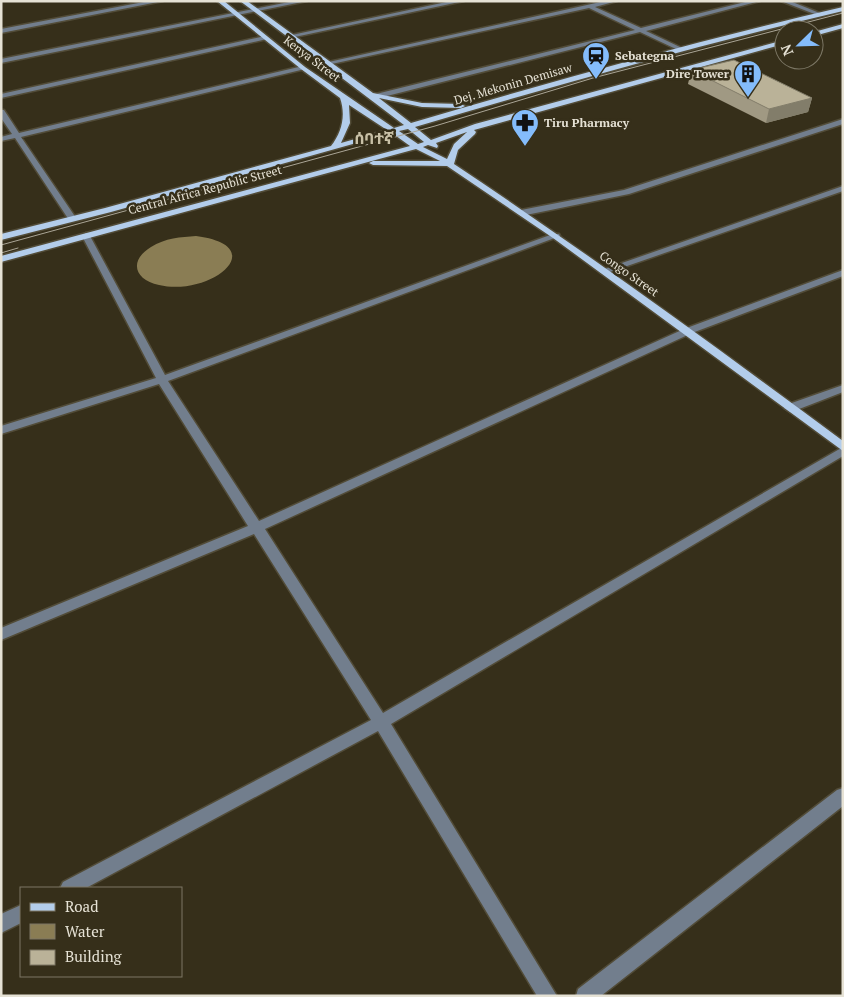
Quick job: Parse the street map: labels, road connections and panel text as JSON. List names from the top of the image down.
{
  "streets": {
    "main road": [
      "Kenya Street",
      "Dej. Mekonin Demisaw",
      "Central Africa Republic Street",
      "Congo Street"
    ]
  },
  "crossings": [
    ["Kenya Street", "Dej. Mekonin Demisaw"],
    ["Kenya Street", "Central Africa Republic Street"],
    ["Kenya Street", "Congo Street"],
    ["Dej. Mekonin Demisaw", "Central Africa Republic Street"],
    ["Dej. Mekonin Demisaw", "Congo Street"],
    ["Central Africa Republic Street", "Congo Street"]
  ],
  "districts": ["ሰባተኛ"],
  "places": {
    "station": ["Sebategna"],
    "building": ["Dire Tower"],
    "pharmacy": ["Tiru Pharmacy"]
  },
  "legend": ["Road", "Water", "Building"],
  "north": "bottom left"
}
